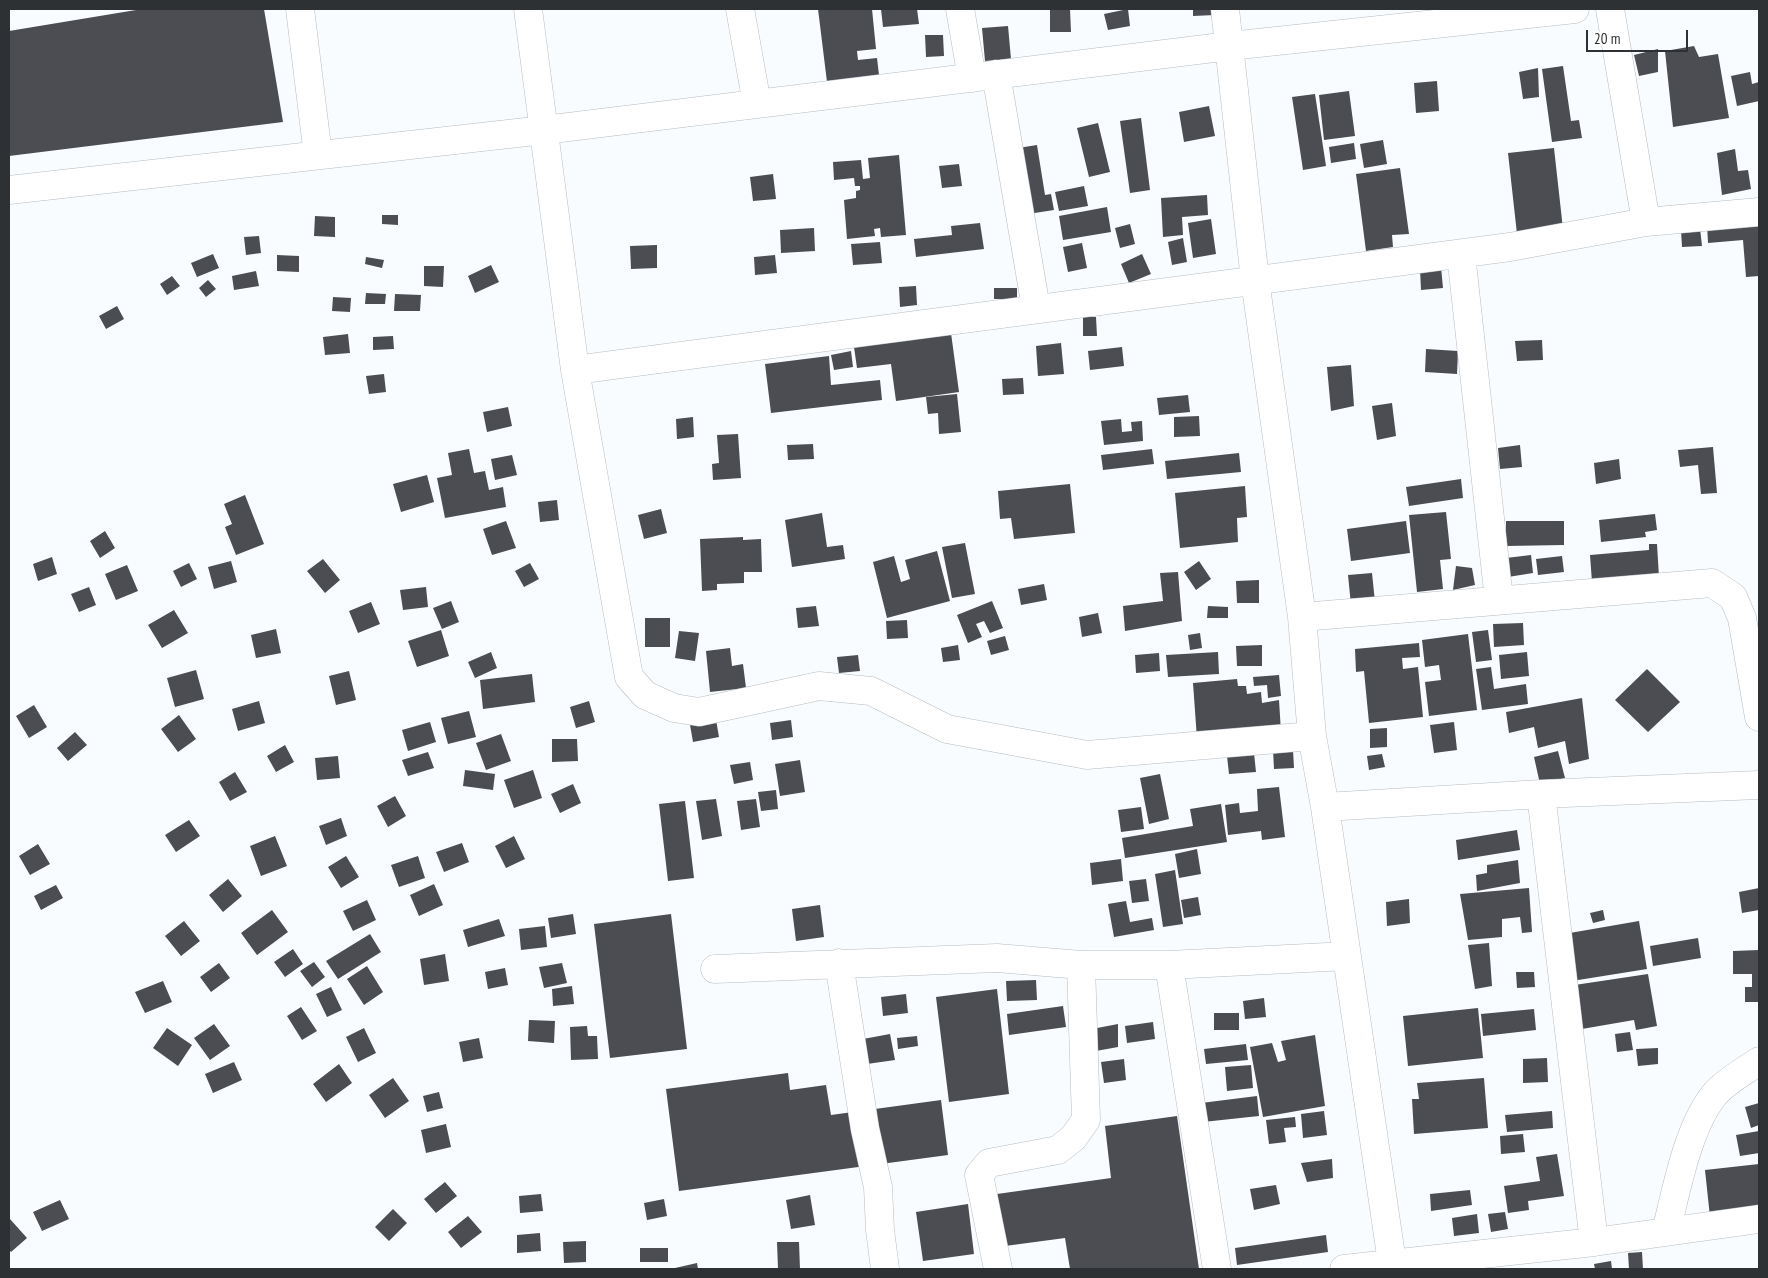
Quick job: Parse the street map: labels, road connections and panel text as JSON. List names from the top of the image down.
{
  "scale_bar": "20 m"
}
